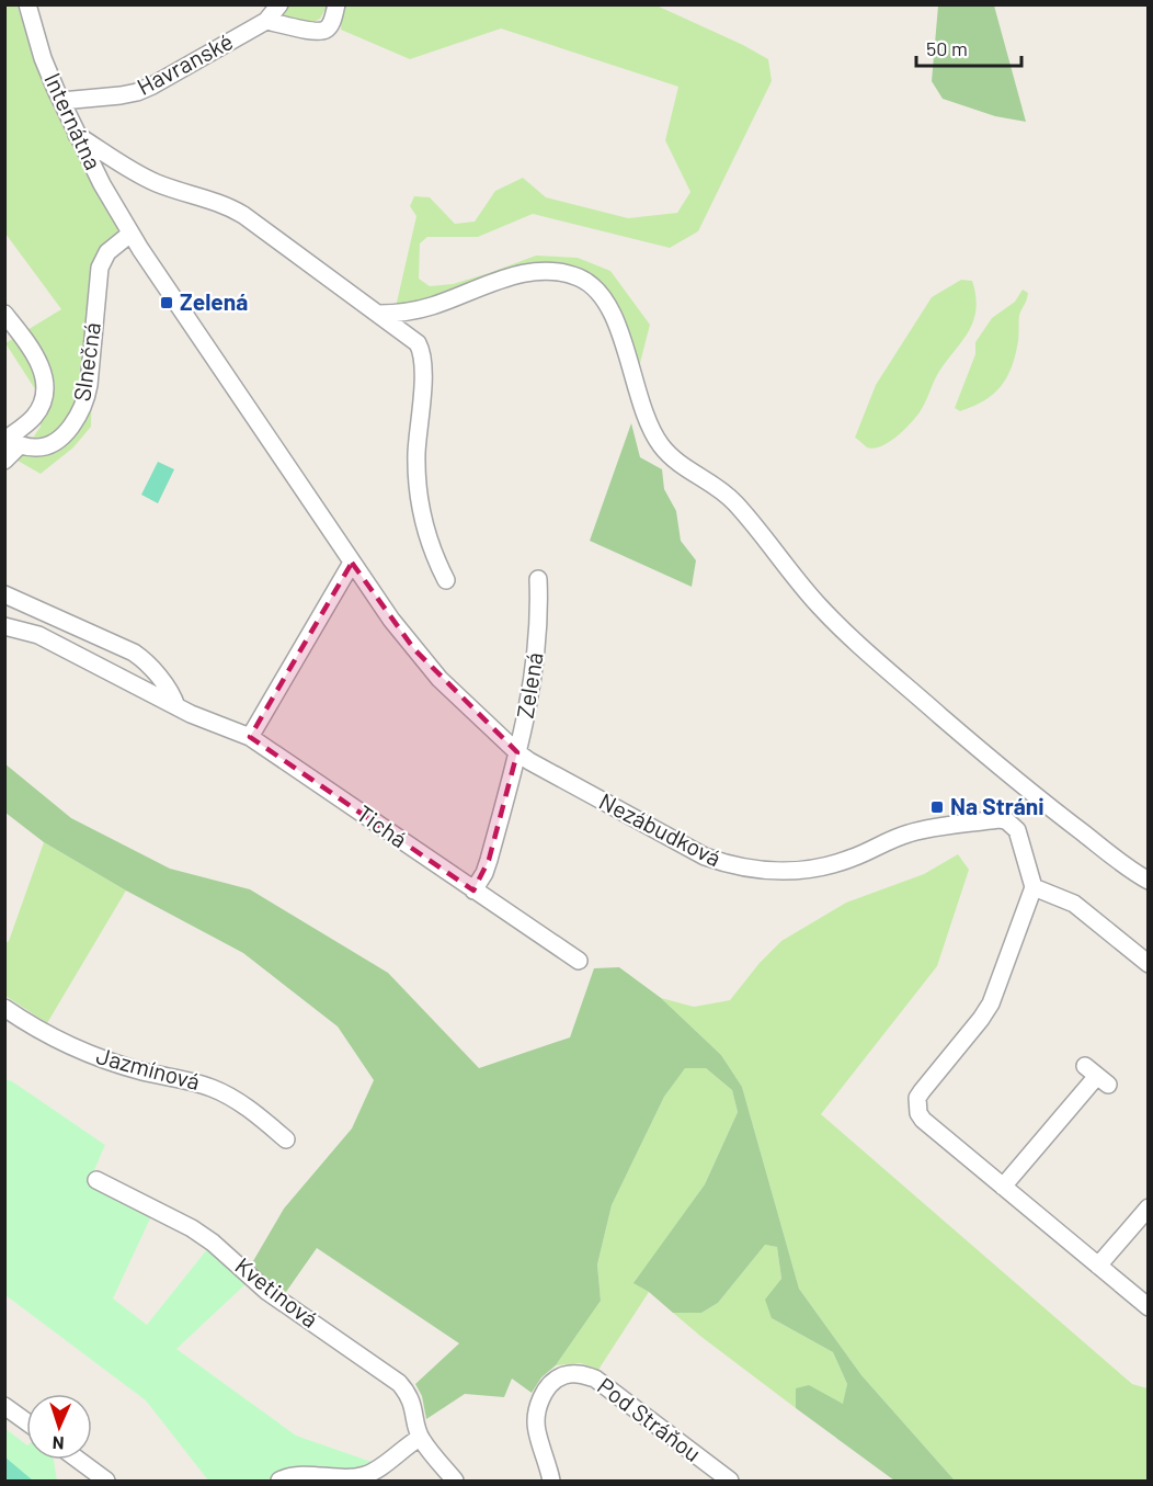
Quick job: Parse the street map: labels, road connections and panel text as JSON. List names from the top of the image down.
{
  "streets": {
    "street": [
      "Havranské",
      "Internátna",
      "Slnečná",
      "Zelená",
      "Tichá",
      "Nezábudková",
      "Jazmínová",
      "Kvetinová",
      "Pod Stráňou"
    ]
  },
  "crossings": [
    ["Havranské", "Internátna"],
    ["Internátna", "Slnečná"],
    ["Internátna", "Zelená"],
    ["Slnečná", "Zelená"],
    ["Zelená", "Tichá"],
    ["Zelená", "Nezábudková"]
  ],
  "places": {
    "transit": ["Zelená", "Na Stráni"]
  },
  "scale_bar": "50 m",
  "north": "bottom"
}
